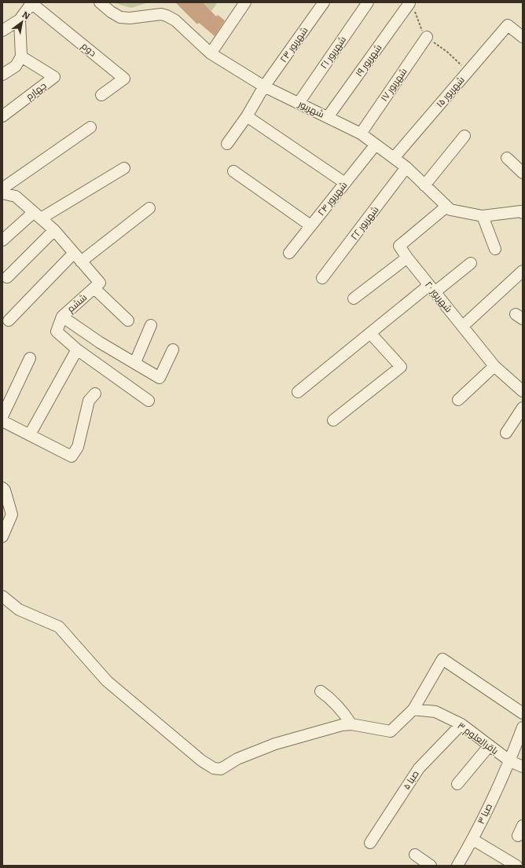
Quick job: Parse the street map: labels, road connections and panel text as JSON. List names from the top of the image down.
{
  "streets": {
    "street": [
      "شهریور ۲۳",
      "دوم",
      "شهریور ۲۱",
      "شهریور ۱۹",
      "شهریور ۱۷",
      "چهارم",
      "شهریور ۱۵",
      "شهریور",
      "شهریور ۲۴",
      "شهریور ۲۲",
      "شهریور ۲۰",
      "ششم",
      "باقرالعلوم ۳",
      "صبا ۵",
      "صبا ۳"
    ]
  },
  "crossings": [
    ["شهریور ۲۳", "شهریور"],
    ["شهریور ۲۱", "شهریور"],
    ["شهریور ۱۹", "شهریور"],
    ["شهریور ۱۷", "شهریور"],
    ["شهریور ۱۵", "شهریور"],
    ["شهریور", "شهریور ۲۴"],
    ["شهریور", "شهریور ۲۲"],
    ["شهریور", "شهریور ۲۰"],
    ["باقرالعلوم ۳", "صبا ۵"],
    ["باقرالعلوم ۳", "صبا ۳"]
  ],
  "north": "top right"
}
